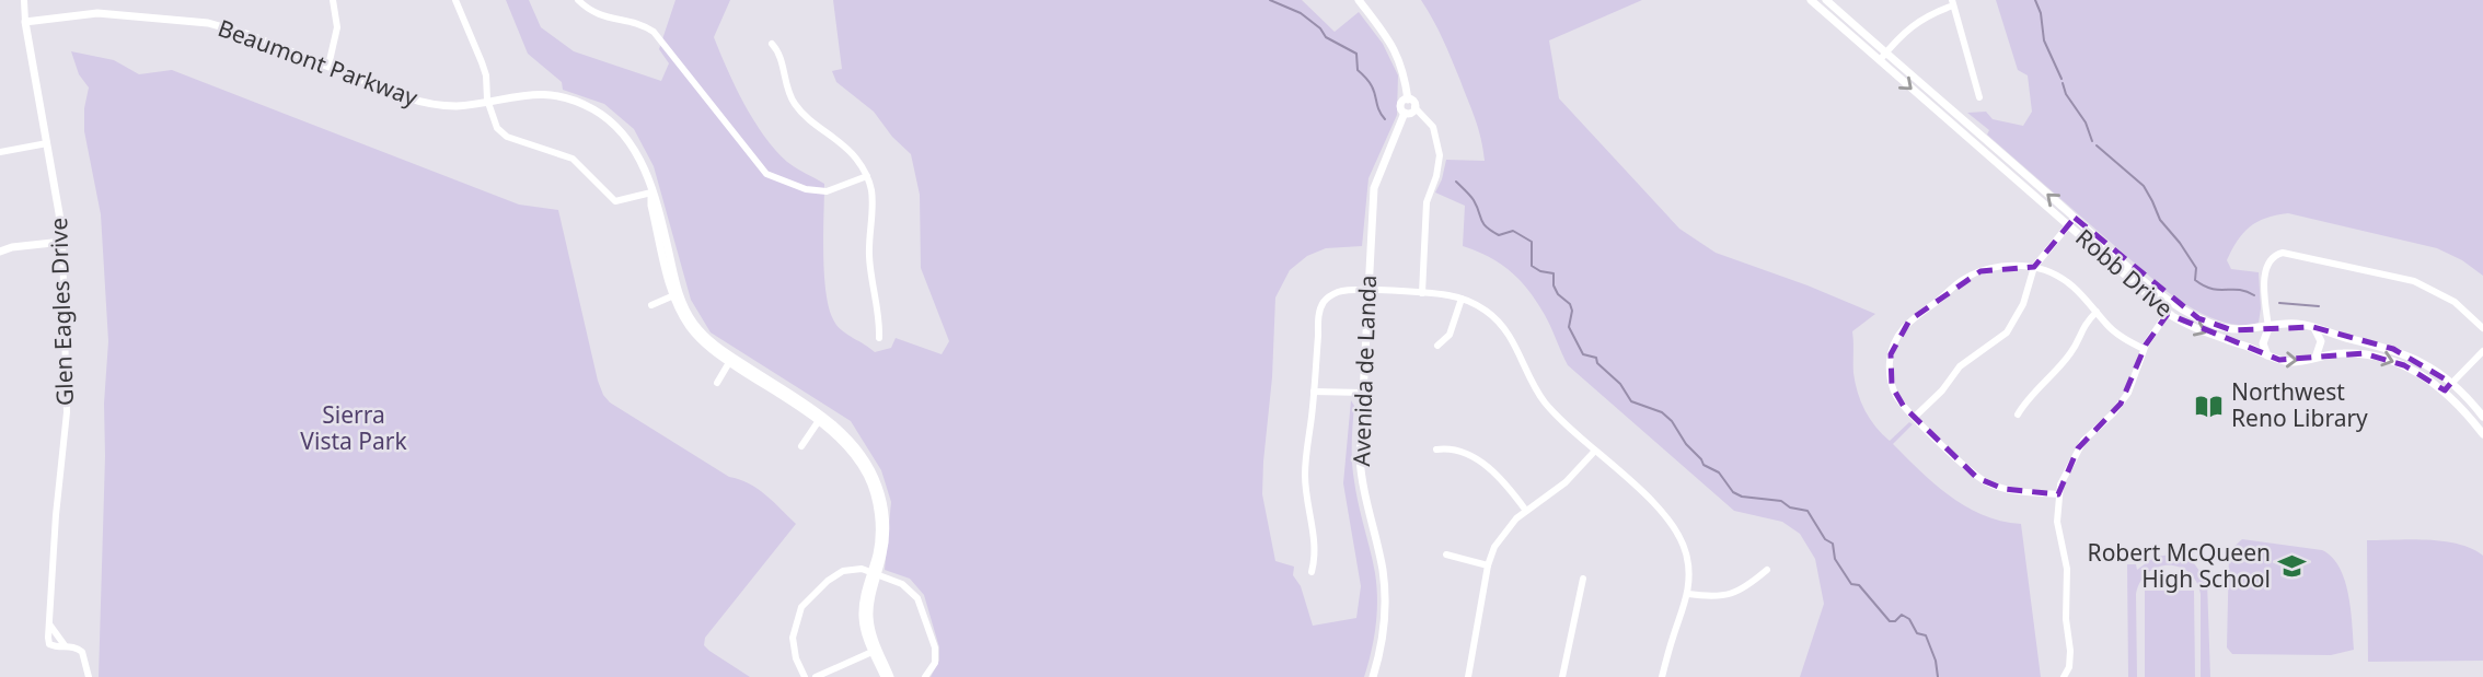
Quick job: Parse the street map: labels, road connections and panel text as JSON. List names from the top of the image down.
{
  "streets": {
    "street": [
      "Beaumont Parkway",
      "Robb Drive",
      "Glen Eagles Drive",
      "Avenida de Landa"
    ]
  },
  "crossings": [
    ["Beaumont Parkway", "Glen Eagles Drive"]
  ],
  "parks": ["Sierra Vista Park"],
  "places": {
    "library": ["Northwest Reno Library"],
    "school or university": ["Robert McQueen High School"]
  }
}
